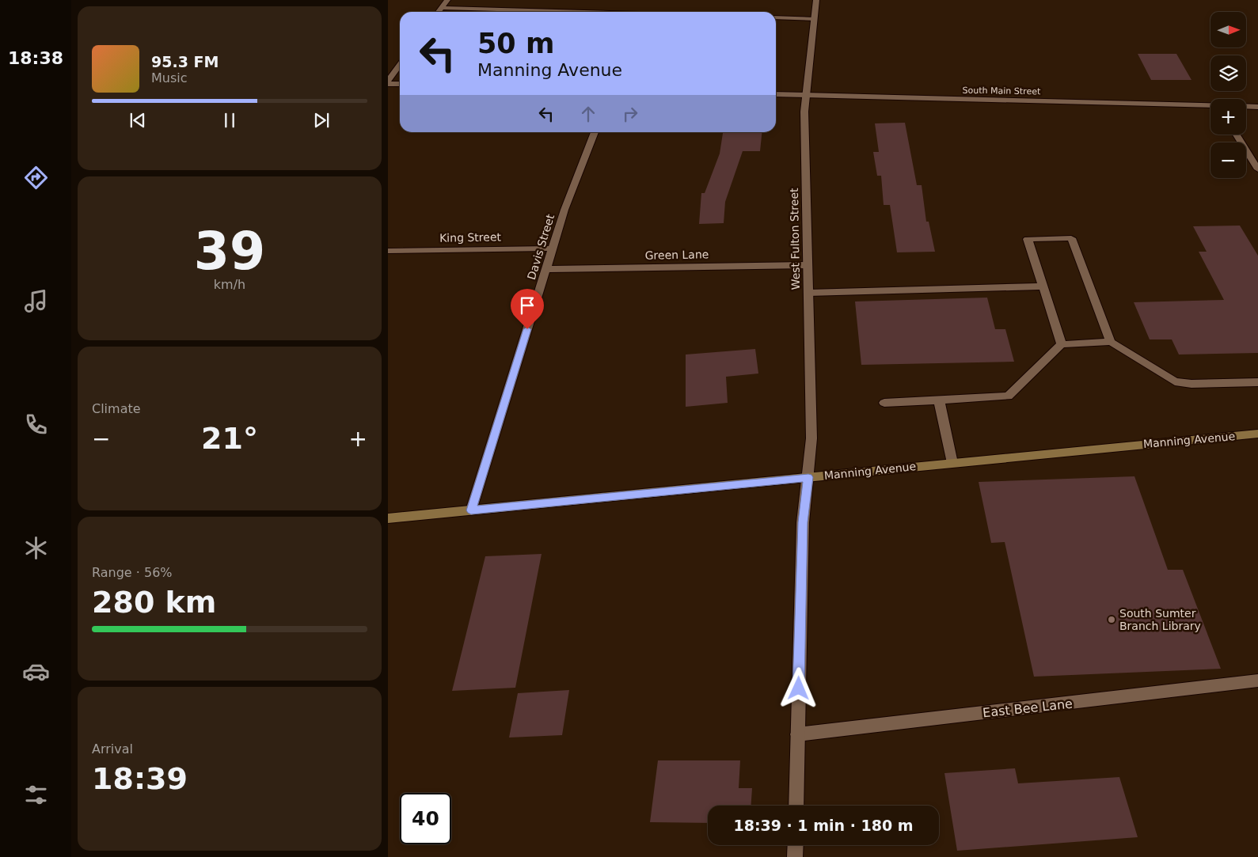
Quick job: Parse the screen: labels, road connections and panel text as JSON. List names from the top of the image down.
{
  "streets": {
    "main road": ["Manning Avenue"],
    "street": [
      "South Main Street",
      "King Street",
      "West Fulton Street",
      "Davis Street",
      "Green Lane",
      "East Bee Lane"
    ]
  },
  "crossings": [
    ["South Main Street", "West Fulton Street"],
    ["King Street", "Davis Street"],
    ["West Fulton Street", "Green Lane"],
    ["West Fulton Street", "Manning Avenue"],
    ["West Fulton Street", "East Bee Lane"],
    ["Davis Street", "Green Lane"],
    ["Davis Street", "Manning Avenue"]
  ],
  "places": ["South Sumter Branch Library"],
  "north": "right",
  "page": {
    "tabs": "18:38",
    "map_buttons": ["+", "−"],
    "turn": ["50 m", "Manning Avenue"],
    "song": ["95.3 FM", "Music"],
    "tile": [
      ["39", "km/h"],
      "Climate",
      ["Range · 56%", "280 km"],
      ["Arrival", "18:39"]
    ],
    "heat": ["−", "21°", "+"],
    "limit": "40",
    "trip": "18:39 · 1 min · 180 m"
  }
}
